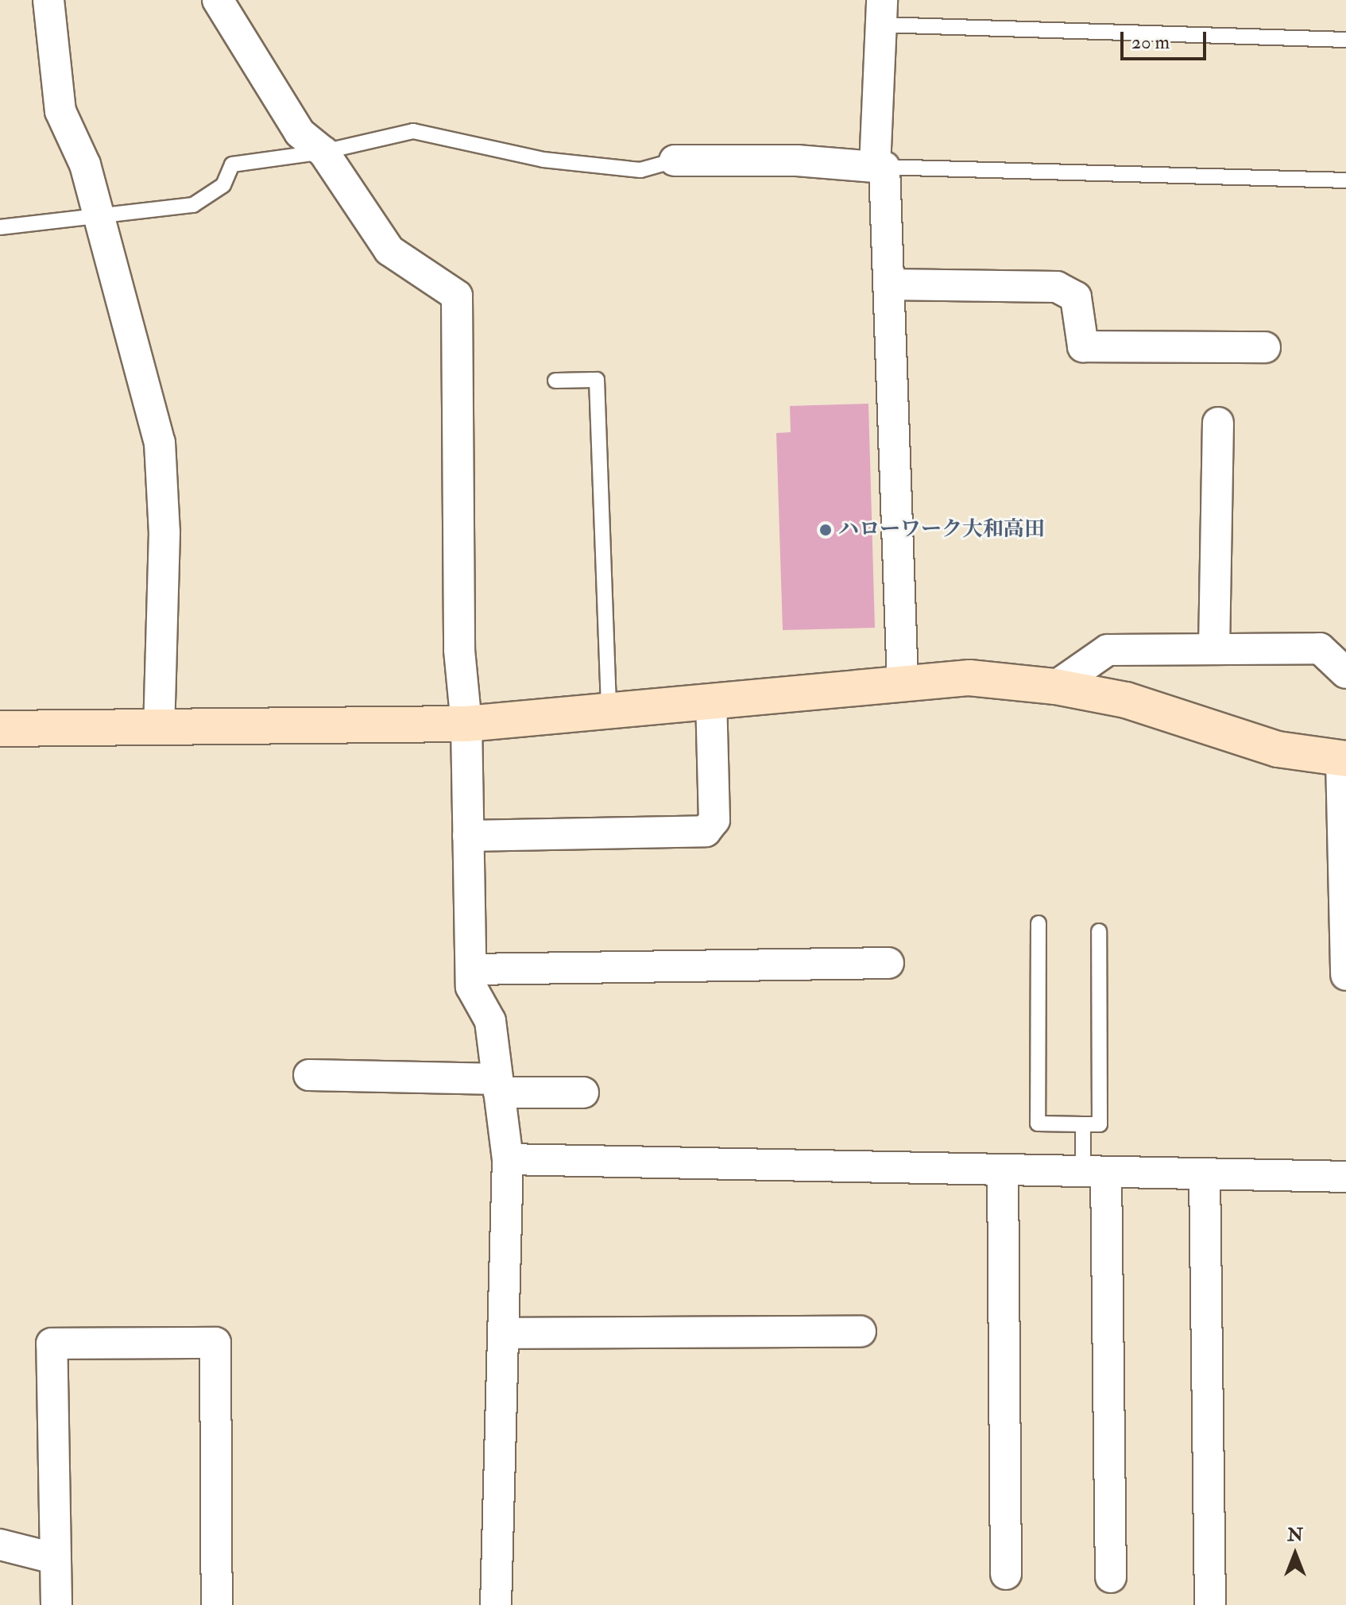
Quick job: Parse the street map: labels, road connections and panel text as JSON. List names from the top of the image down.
{
  "places": ["ハローワーク大和高田"],
  "scale_bar": "20 m",
  "north": "top"
}
